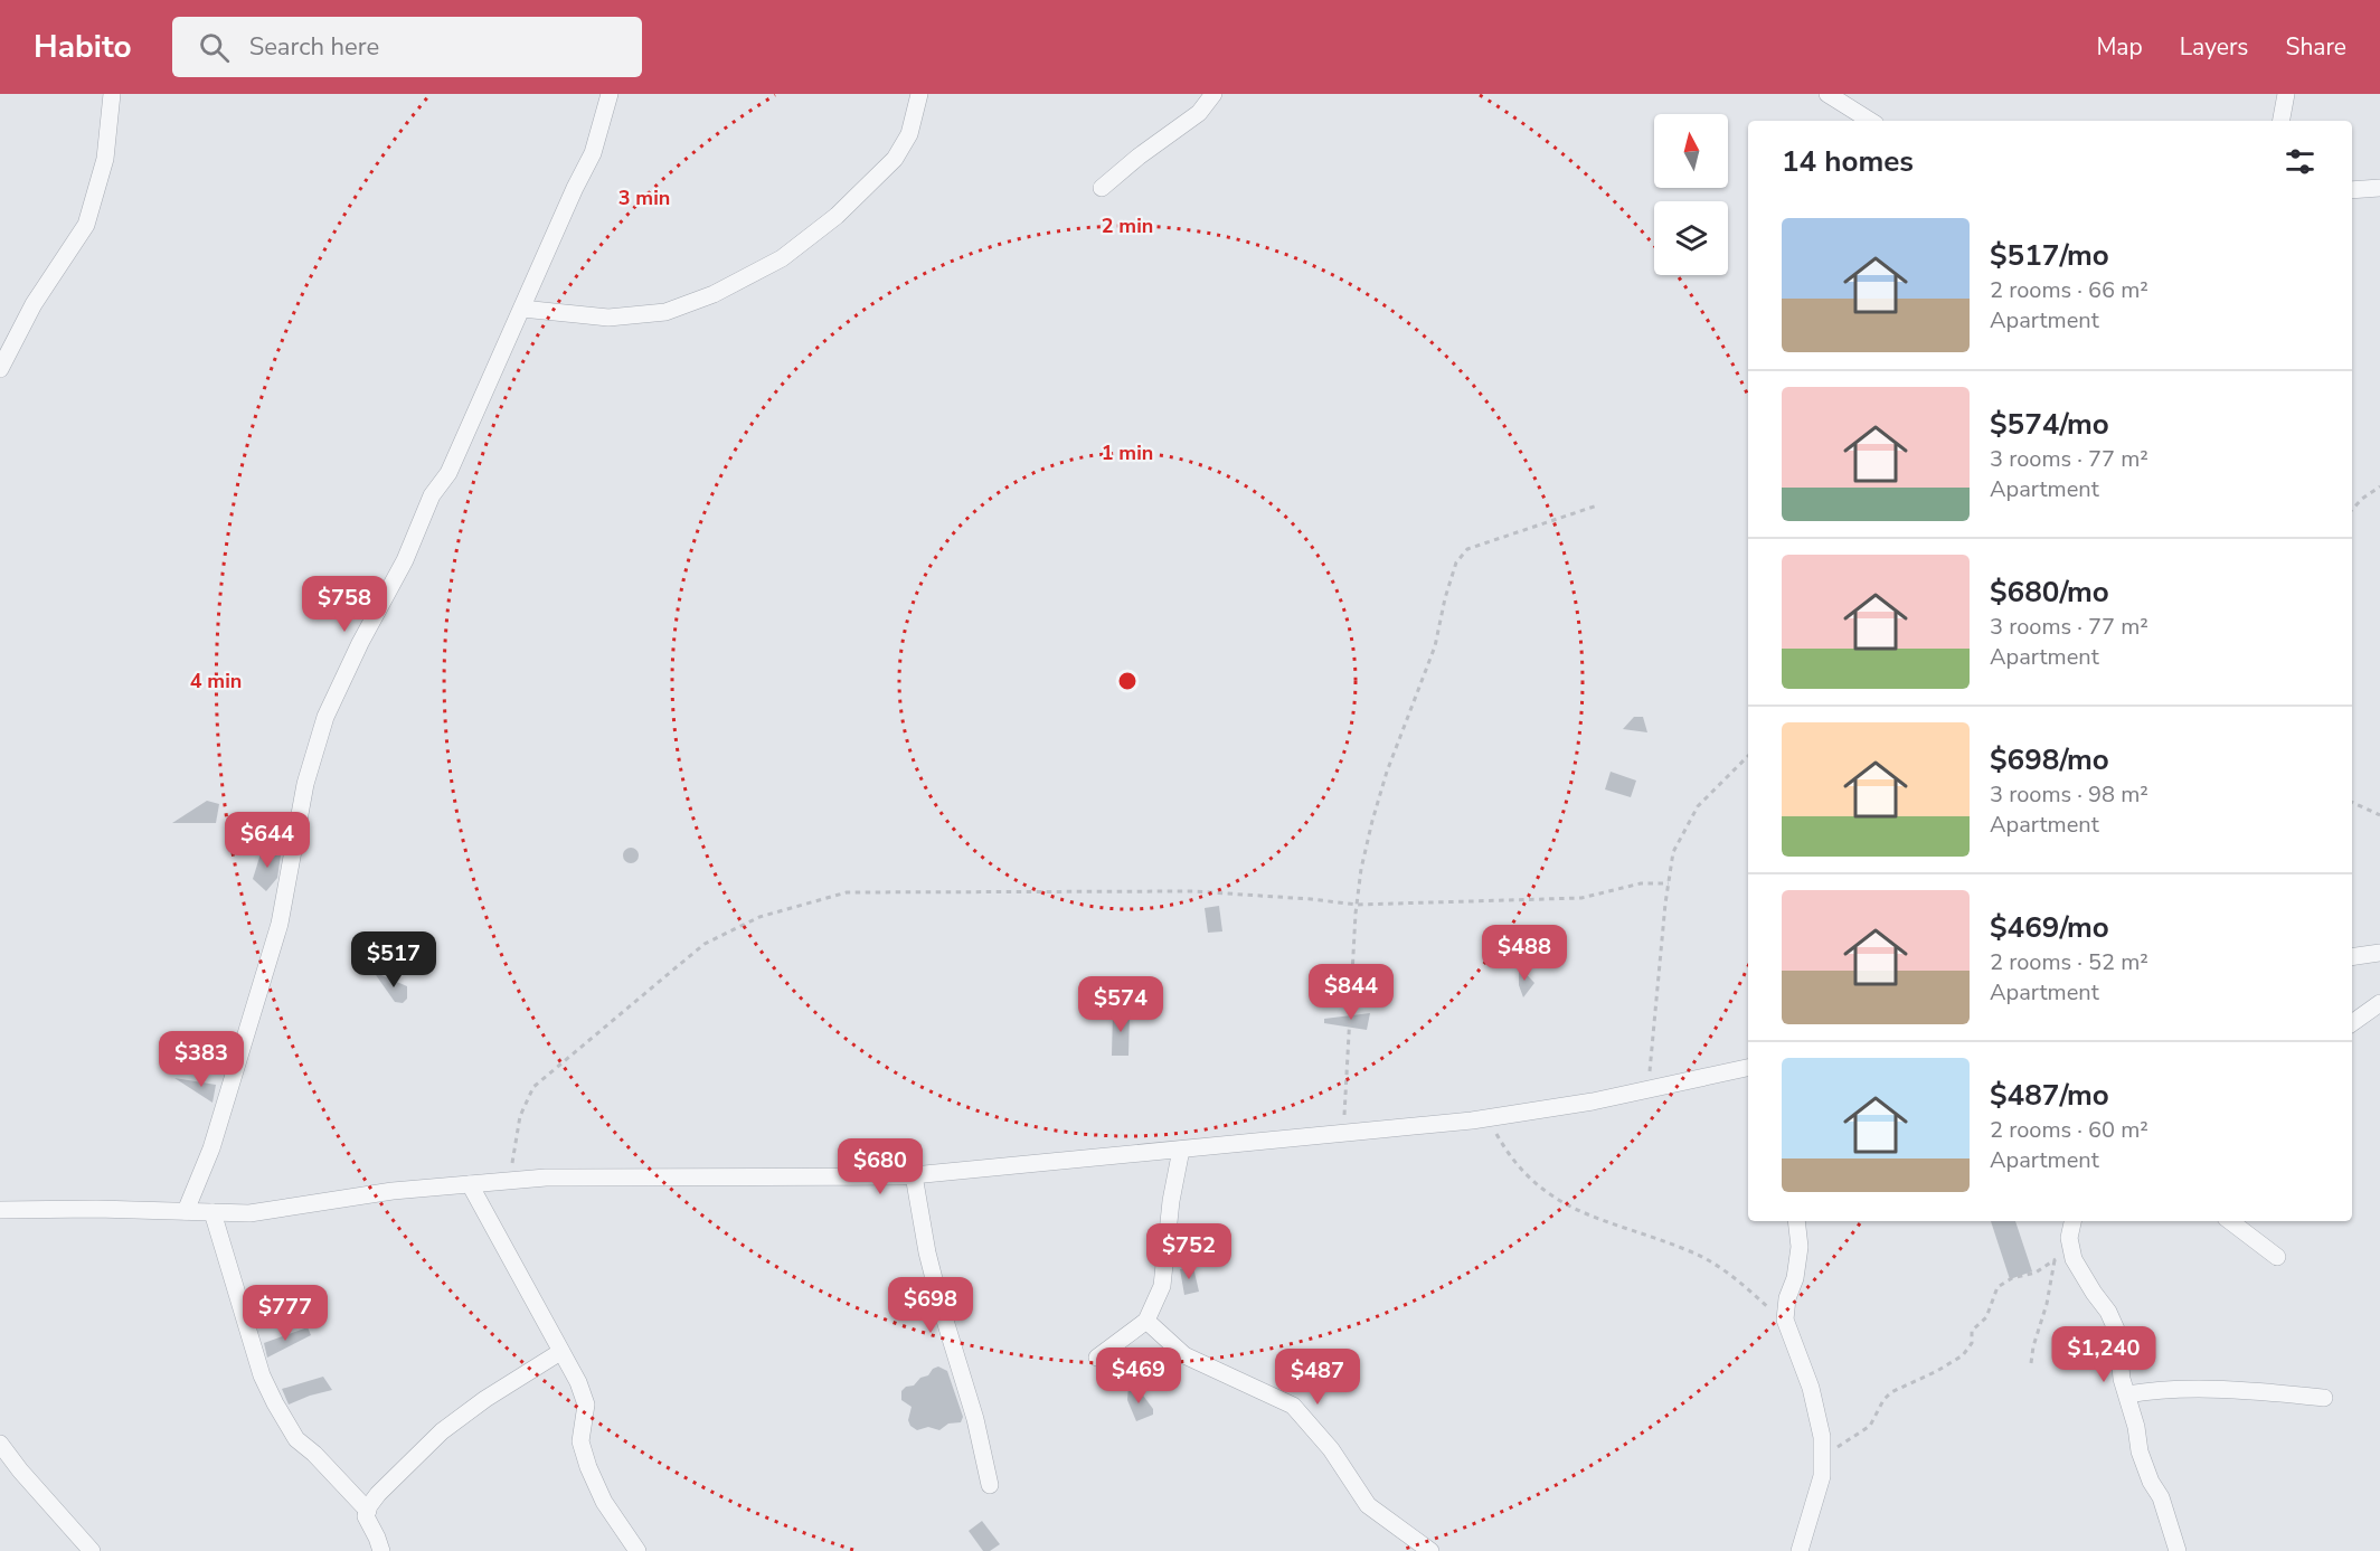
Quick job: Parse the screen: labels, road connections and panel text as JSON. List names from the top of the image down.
{
  "north": "top",
  "page": {
    "header": "Habito",
    "search": "Search here",
    "nav": ["Map", "Layers", "Share"],
    "heading": "14 homes",
    "list": [
      {
        "name": "$517/mo",
        "note": "2 rooms · 66 m² · Apartment"
      },
      {
        "name": "$574/mo",
        "note": "3 rooms · 77 m² · Apartment"
      },
      {
        "name": "$680/mo",
        "note": "3 rooms · 77 m² · Apartment"
      },
      {
        "name": "$698/mo",
        "note": "3 rooms · 98 m² · Apartment"
      },
      {
        "name": "$469/mo",
        "note": "2 rooms · 52 m² · Apartment"
      },
      {
        "name": "$487/mo",
        "note": "2 rooms · 60 m² · Apartment"
      }
    ],
    "price": [
      "$758",
      "$644",
      "$488",
      "$517",
      "$844",
      "$574",
      "$383",
      "$680",
      "$752",
      "$698",
      "$777",
      "$1,240",
      "$469",
      "$487"
    ]
  },
  "rings": [
    "3 min",
    "2 min",
    "1 min",
    "4 min"
  ]
}
